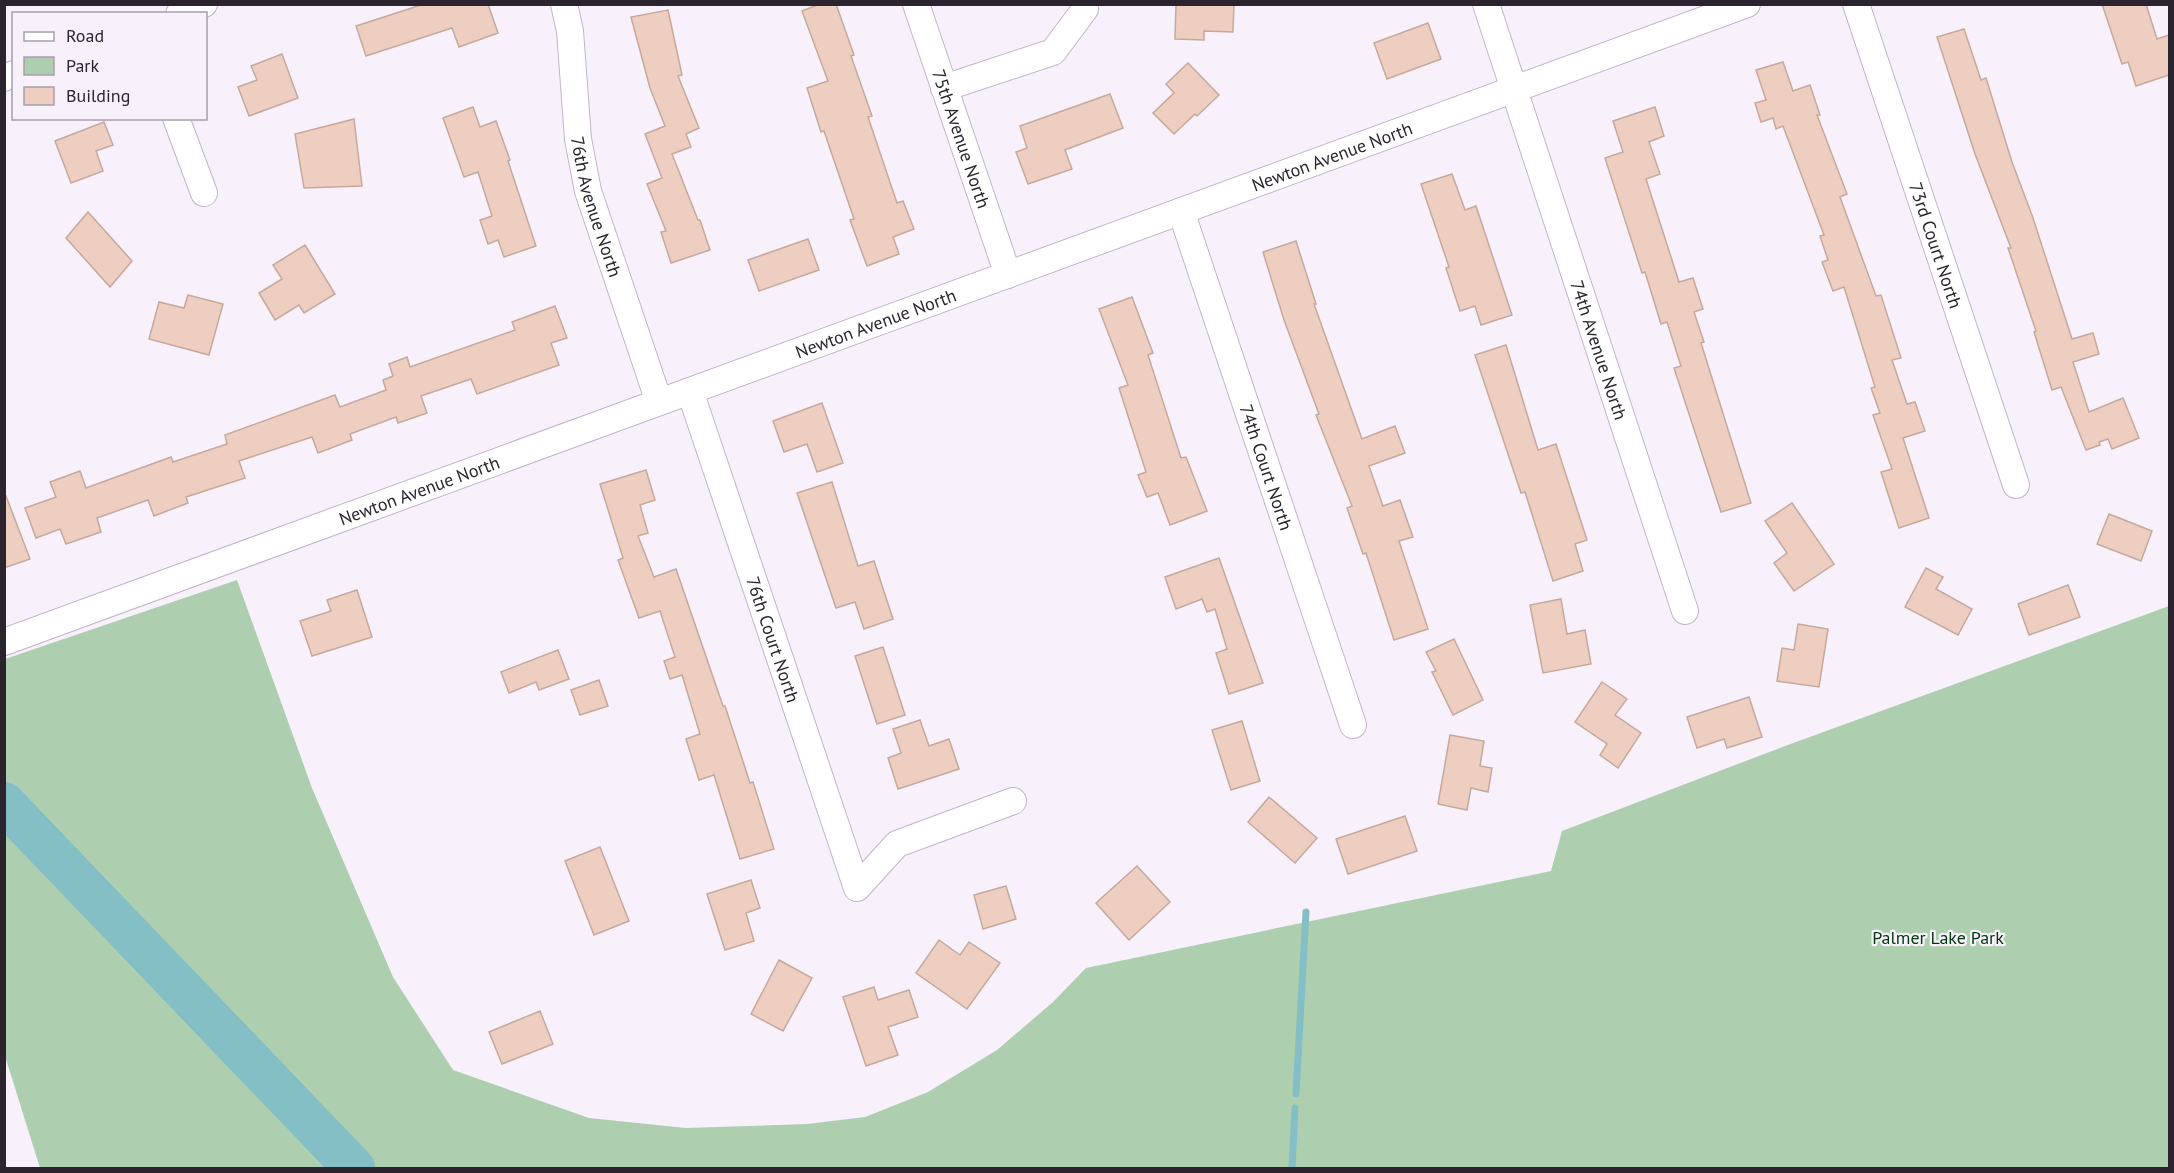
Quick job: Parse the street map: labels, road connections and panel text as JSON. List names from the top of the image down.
{
  "streets": {
    "street": [
      "75th Avenue North",
      "Newton Avenue North",
      "76th Avenue North",
      "73rd Court North",
      "74th Avenue North",
      "74th Court North",
      "76th Court North"
    ]
  },
  "crossings": [
    ["75th Avenue North", "Newton Avenue North"],
    ["Newton Avenue North", "76th Avenue North"],
    ["Newton Avenue North", "74th Avenue North"],
    ["Newton Avenue North", "74th Court North"],
    ["Newton Avenue North", "76th Court North"]
  ],
  "parks": ["Palmer Lake Park"],
  "legend": ["Road", "Park", "Building"]
}
